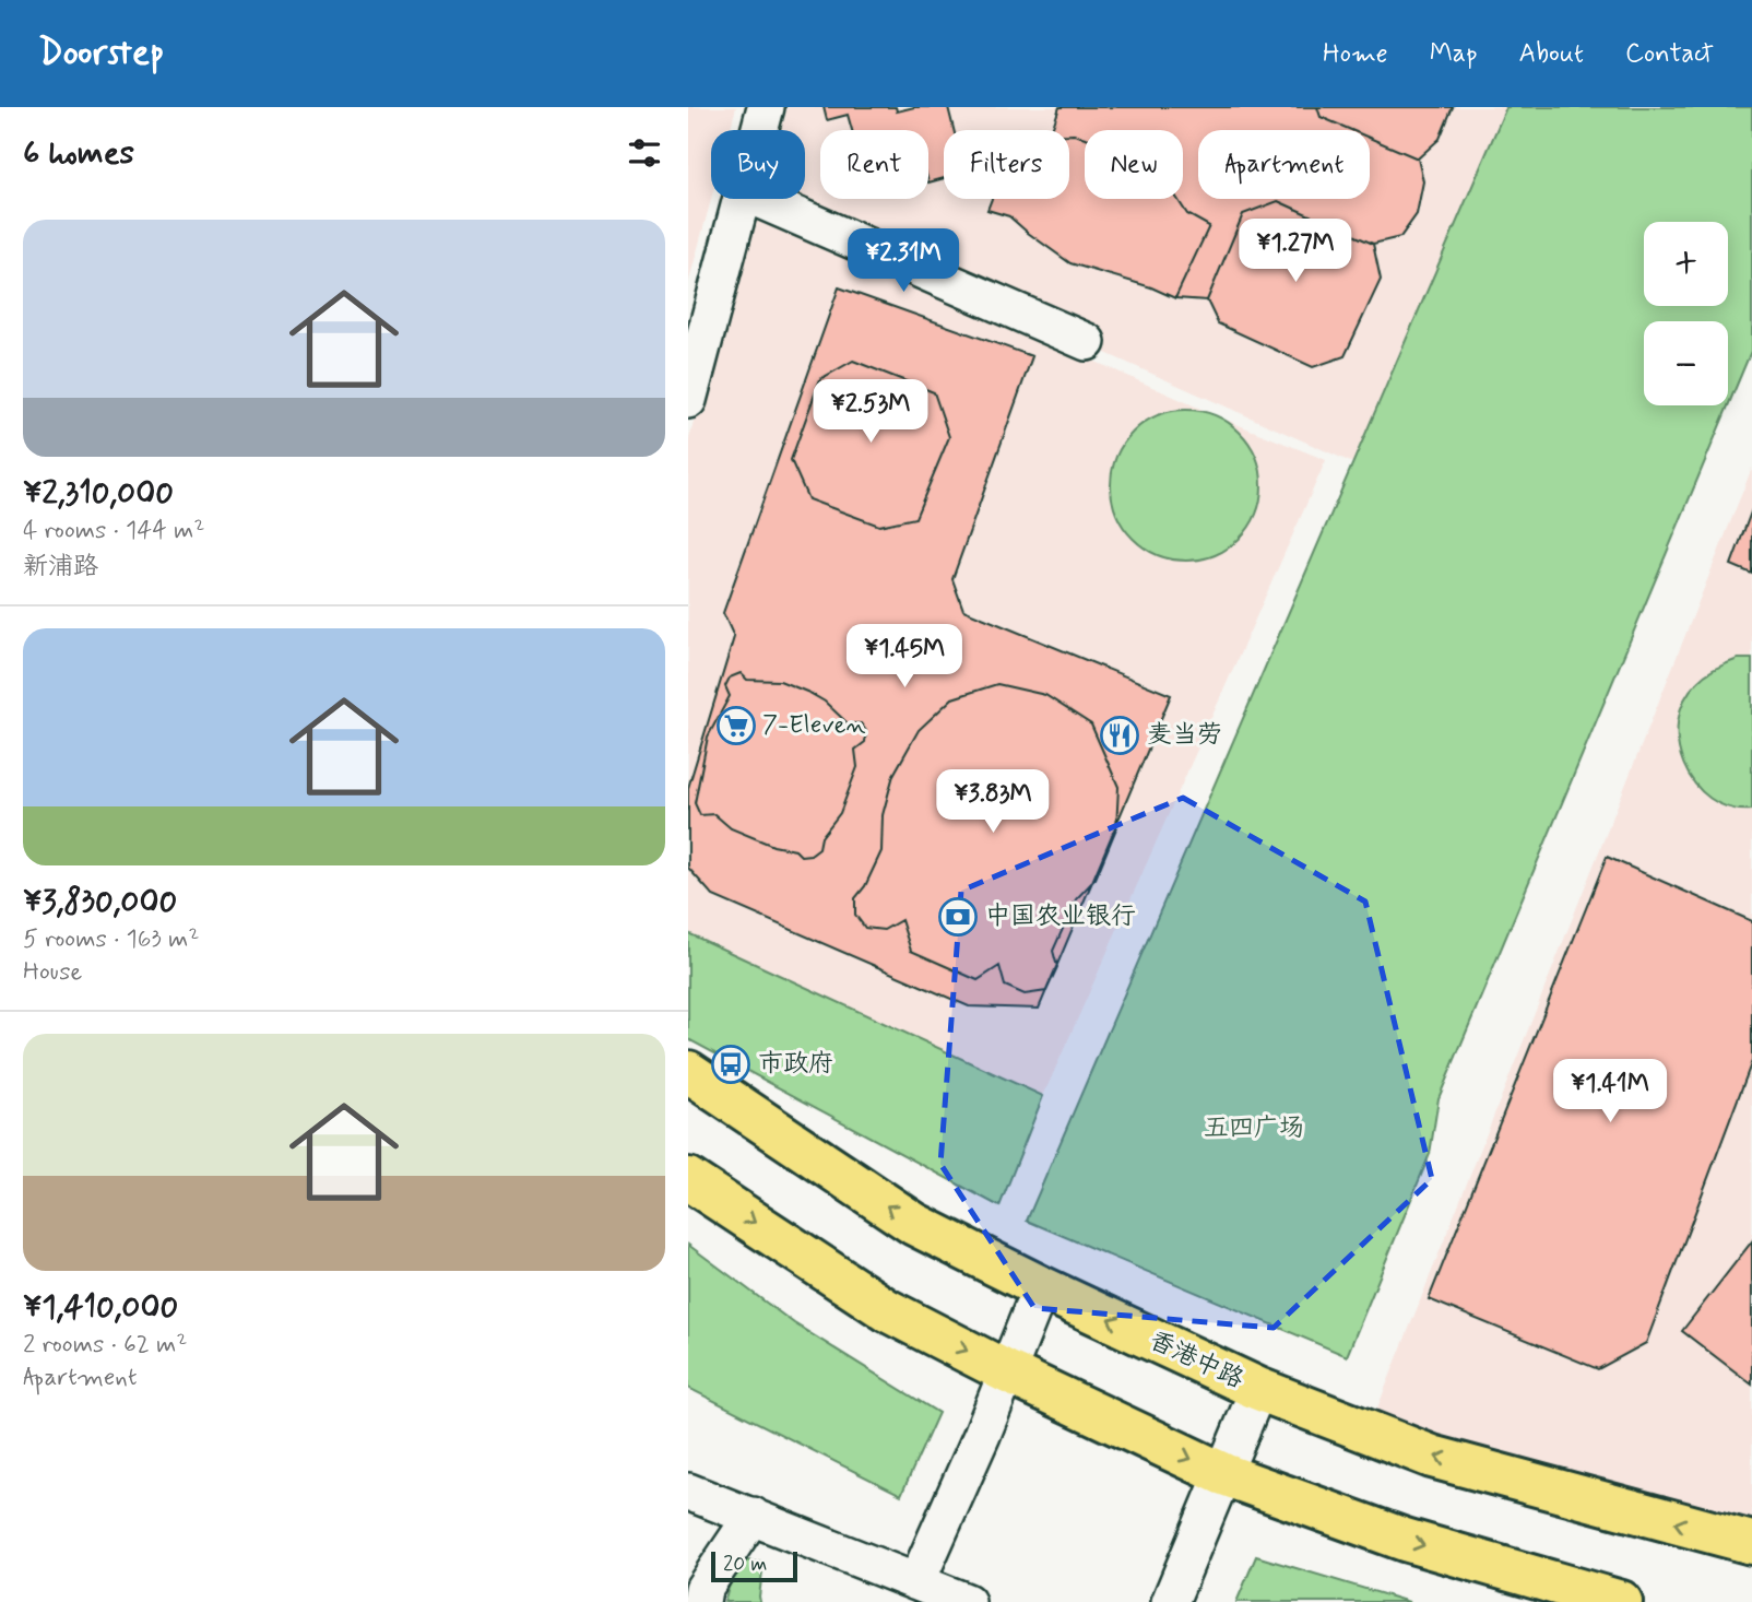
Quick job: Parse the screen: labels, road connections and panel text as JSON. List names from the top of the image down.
{
  "streets": {
    "main road": ["香港中路"]
  },
  "parks": ["五四广场"],
  "places": {
    "supermarket": ["7-Eleven"],
    "restaurant": ["麦当劳"],
    "bank": ["中国农业银行"],
    "bus stop": ["市政府"]
  },
  "scale_bar": "20 m",
  "page": {
    "header": "Doorstep",
    "nav": [
      "Home",
      "Map",
      "About",
      "Contact"
    ],
    "heading": "6 homes",
    "chip": [
      "Buy",
      "Rent",
      "Filters",
      "New",
      "Apartment"
    ],
    "list": [
      {
        "name": "¥2,310,000",
        "note": "4 rooms · 144 m² · 新浦路"
      },
      {
        "name": "¥3,830,000",
        "note": "5 rooms · 163 m² · House"
      },
      {
        "name": "¥1,410,000",
        "note": "2 rooms · 62 m² · Apartment"
      }
    ],
    "price": [
      "¥1.27M",
      "¥2.31M",
      "¥2.53M",
      "¥1.45M",
      "¥3.83M",
      "¥1.41M"
    ],
    "map_buttons": ["+", "−"],
    "scale": "20 m"
  }
}
